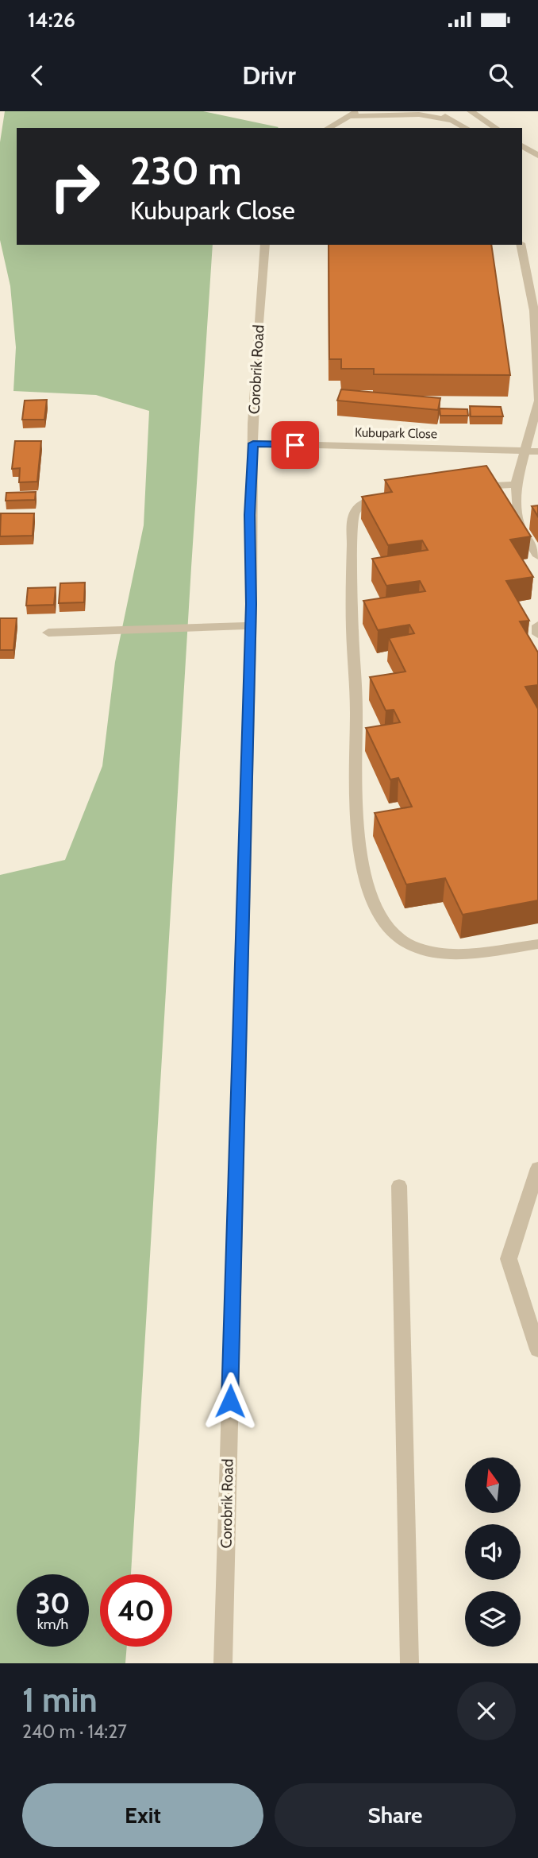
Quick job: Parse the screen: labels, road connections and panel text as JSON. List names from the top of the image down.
{
  "streets": {
    "street": ["Corobrik Road", "Kubupark Close"]
  },
  "crossings": [
    ["Corobrik Road", "Kubupark Close"]
  ],
  "north": "top",
  "page": {
    "status": "14:26",
    "header": "Drivr",
    "turn": ["230 m", "Kubupark Close"],
    "speed": "30 km/h",
    "limit": "40",
    "heading": ["1 min", "240 m · 14:27"],
    "buttons": ["Exit", "Share"]
  }
}
